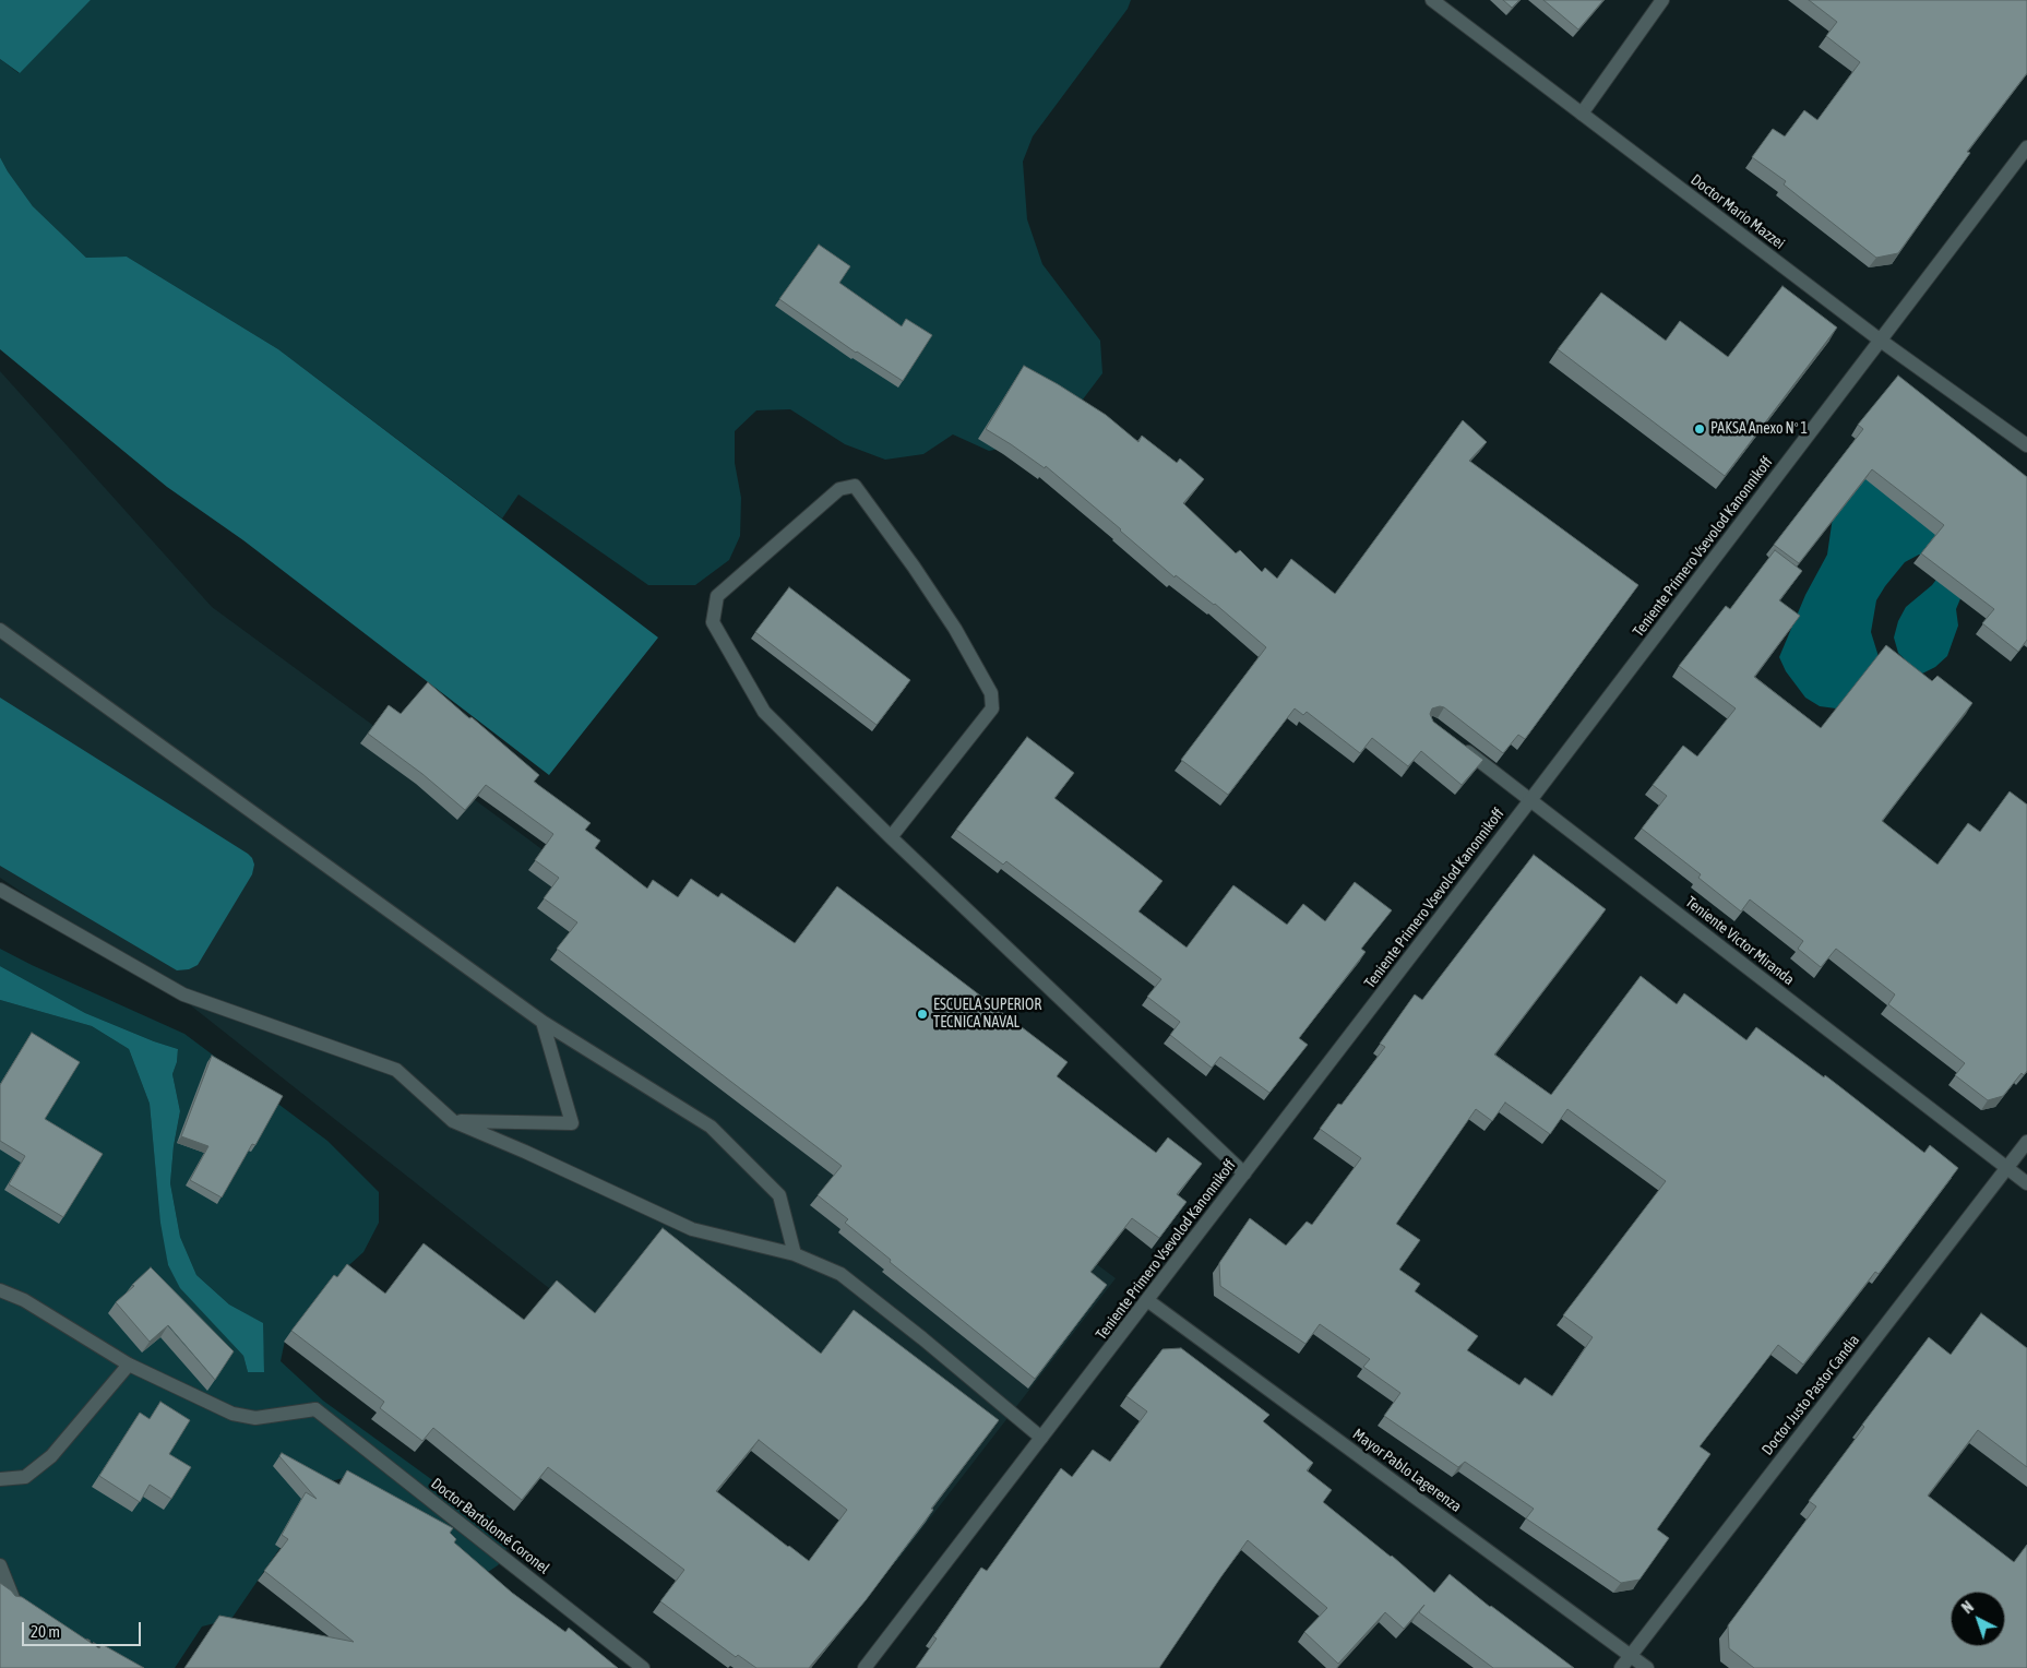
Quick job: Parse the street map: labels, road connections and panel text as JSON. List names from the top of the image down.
{
  "streets": {
    "street": [
      "Doctor Mario Mazzei",
      "Teniente Primero Vsevolod Kanonnikoff",
      "Teniente Victor Miranda",
      "Doctor Justo Pastor Candia",
      "Mayor Pablo Lagerenza",
      "Doctor Bartolomé Coronel"
    ]
  },
  "crossings": [
    ["Doctor Mario Mazzei", "Teniente Primero Vsevolod Kanonnikoff"],
    ["Teniente Primero Vsevolod Kanonnikoff", "Teniente Victor Miranda"],
    ["Teniente Primero Vsevolod Kanonnikoff", "Mayor Pablo Lagerenza"],
    ["Teniente Victor Miranda", "Doctor Justo Pastor Candia"],
    ["Doctor Justo Pastor Candia", "Mayor Pablo Lagerenza"]
  ],
  "places": ["PAKSA Anexo Nº 1", "ESCUELA SUPERIOR TECNICA NAVAL"],
  "scale_bar": "20 m",
  "north": "top left"
}
